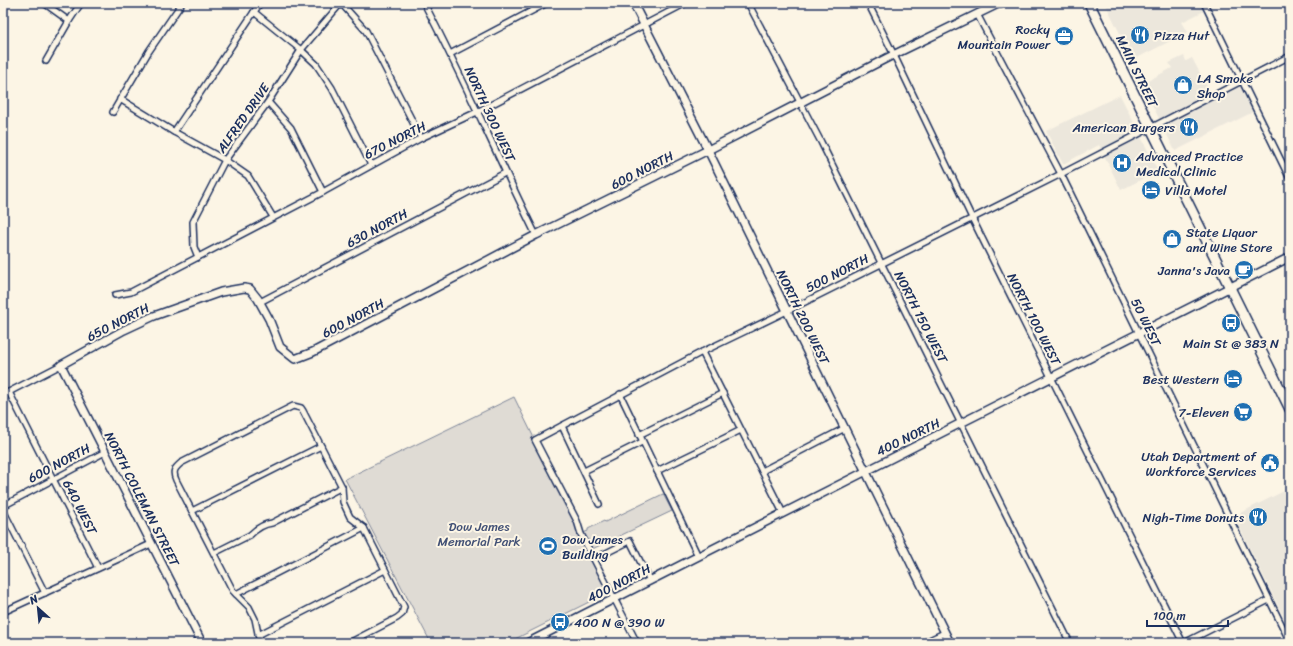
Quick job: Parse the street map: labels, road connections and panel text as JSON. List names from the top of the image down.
{
  "streets": {
    "highway": ["MAIN STREET"],
    "street": [
      "NORTH 300 WEST",
      "ALFRED DRIVE",
      "670 NORTH",
      "600 NORTH",
      "630 NORTH",
      "500 NORTH",
      "NORTH 200 WEST",
      "NORTH 150 WEST",
      "NORTH 100 WEST",
      "650 NORTH",
      "50 WEST",
      "400 NORTH",
      "NORTH COLEMAN STREET",
      "640 WEST"
    ]
  },
  "crossings": [
    ["MAIN STREET", "500 NORTH"],
    ["MAIN STREET", "400 NORTH"],
    ["NORTH 300 WEST", "670 NORTH"],
    ["NORTH 300 WEST", "600 NORTH"],
    ["NORTH 300 WEST", "630 NORTH"],
    ["ALFRED DRIVE", "670 NORTH"],
    ["670 NORTH", "NORTH 200 WEST"],
    ["600 NORTH", "630 NORTH"],
    ["600 NORTH", "NORTH 200 WEST"],
    ["600 NORTH", "NORTH 150 WEST"],
    ["600 NORTH", "NORTH 100 WEST"],
    ["600 NORTH", "650 NORTH"],
    ["600 NORTH", "50 WEST"],
    ["600 NORTH", "NORTH COLEMAN STREET"],
    ["600 NORTH", "640 WEST"],
    ["630 NORTH", "650 NORTH"],
    ["500 NORTH", "NORTH 200 WEST"],
    ["500 NORTH", "NORTH 150 WEST"],
    ["500 NORTH", "NORTH 100 WEST"],
    ["500 NORTH", "50 WEST"],
    ["NORTH 200 WEST", "400 NORTH"],
    ["NORTH 150 WEST", "400 NORTH"],
    ["NORTH 100 WEST", "400 NORTH"],
    ["650 NORTH", "NORTH COLEMAN STREET"],
    ["650 NORTH", "640 WEST"],
    ["50 WEST", "400 NORTH"]
  ],
  "parks": ["Dow James Memorial Park"],
  "places": {
    "restaurant": ["Pizza Hut", "American Burgers", "Nigh-Time Donuts"],
    "office": ["Rocky Mountain Power"],
    "shop": ["LA Smoke Shop", "State Liquor and Wine Store"],
    "hospital": ["Advanced Practice Medical Clinic"],
    "hotel": ["Villa Motel", "Best Western"],
    "cafe": ["Janna's Java"],
    "bus stop": ["Main St @ 383 N", "400 N @ 390 W"],
    "supermarket": ["7-Eleven"],
    "public building": ["Utah Department of Workforce Services"],
    "sports": ["Dow James Building"]
  },
  "scale_bar": "100 m",
  "north": "top left"
}
